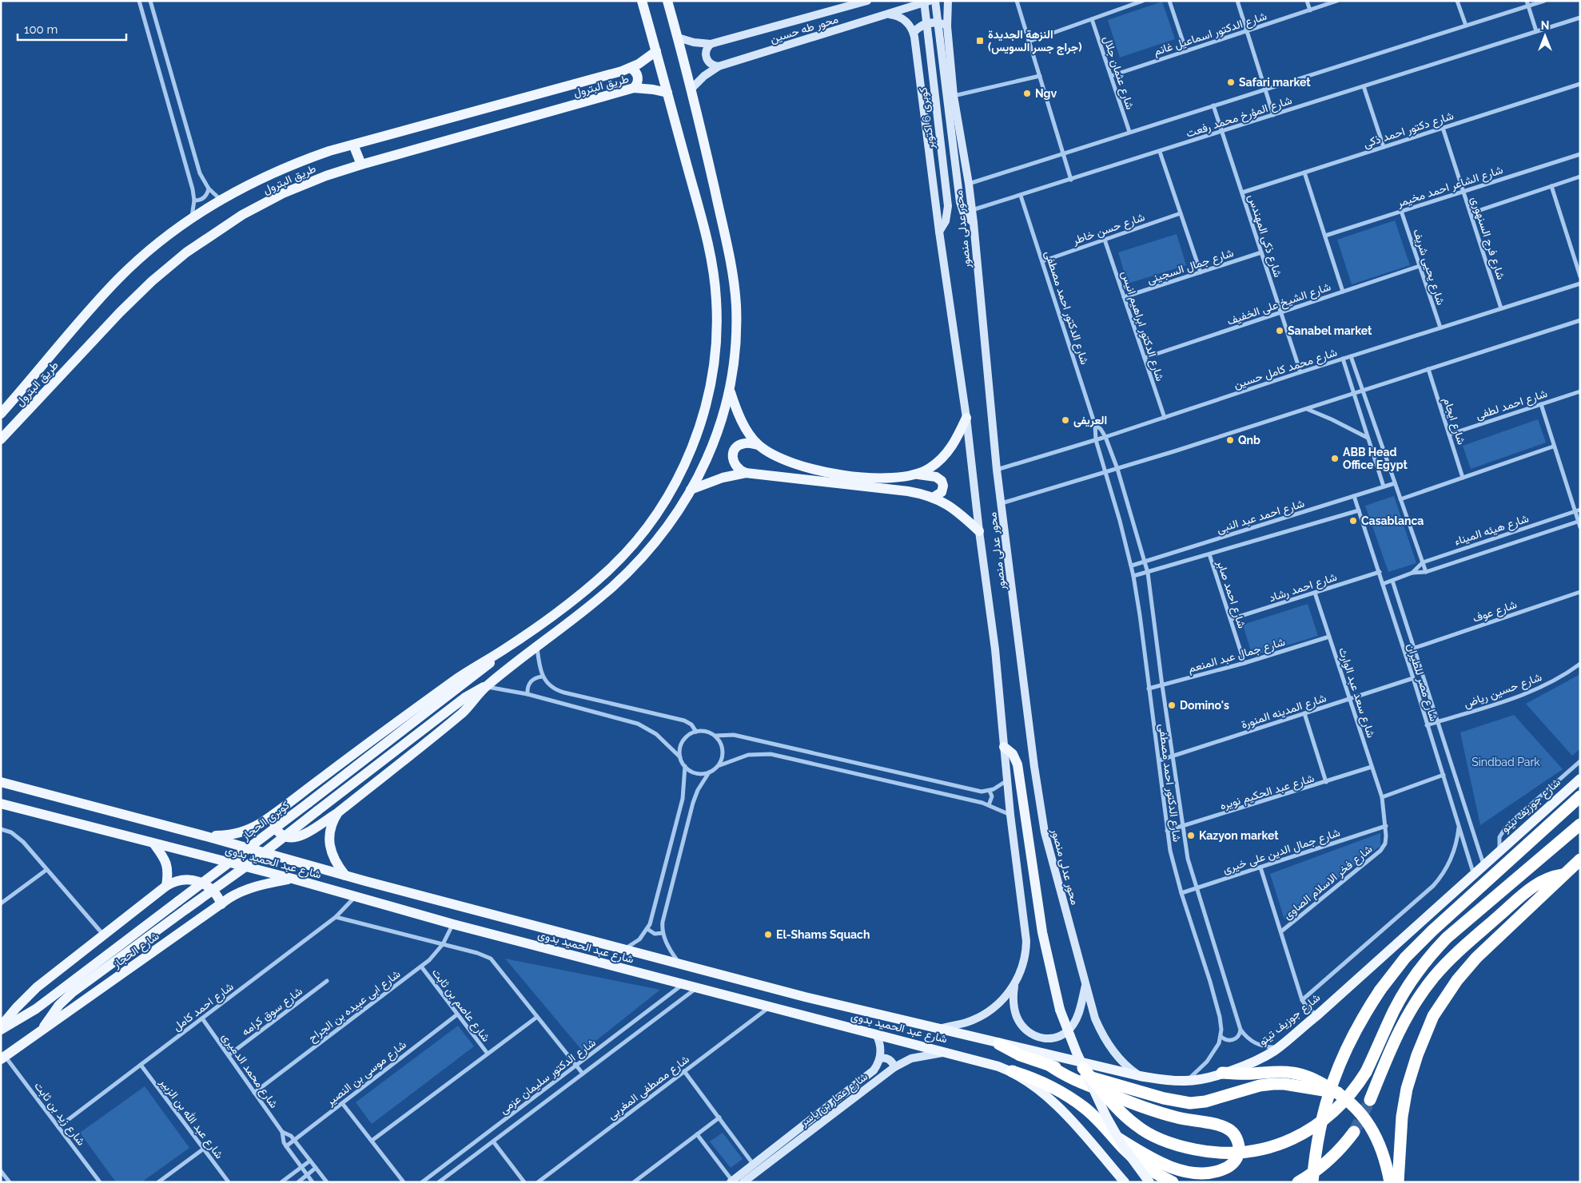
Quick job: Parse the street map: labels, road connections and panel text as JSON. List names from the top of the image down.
{
  "streets": {
    "main road": [
      "محور طه حسين",
      "طريق البترول",
      "كوبرى 6 اكتوبر",
      "محور عدلى منصور",
      "شارع جوزيف تيتو",
      "كوبرى الحجاز",
      "شارع عبد الحميد بدوى",
      "شارع الحجاز",
      "شارع عمار بن ياسر"
    ],
    "street": [
      "شارع الدكتور اسماعيل غانم",
      "شارع عثمان جلال",
      "شارع المؤرخ محمد رفعت",
      "شارع دكتور احمد ذكى",
      "شارع الشاعر احمد مخيمر",
      "شارع حسن خاطر",
      "شارع ذكى المهندس",
      "شارع فرج السنهورى",
      "شارع جمال السجينى",
      "شارع يحيى شريف",
      "شارع الشيخ على الخفيف",
      "شارع الدكتور احمد مصطفى",
      "شارع الدكتور ابراهيم انيس",
      "شارع محمد كامل حسين",
      "شارع احمد لطفى",
      "شارع ايجام",
      "شارع احمد عبد النبى",
      "شارع هيئه الميناء",
      "شارع احمد رشاد",
      "شارع احمد صابر",
      "شارع عوف",
      "شارع جمال عبد المنعم",
      "شارع مصر للطيران",
      "شارع حسين رياض",
      "شارع سعد عبد الوارث",
      "شارع المدينه المنورة",
      "شارع عبد الحكيم نويره",
      "شارع جمال الدين على خيرى",
      "شارع فخر الاسلام الصاوى",
      "شارع عاصم بن ثابت",
      "شارع ابى عبيده بن الجراح",
      "شارع احمد كامل",
      "شارع سوق كرامه",
      "شارع محمد الدميرى",
      "شارع موسى بن النصير",
      "شارع الدكتور سليمان عزمى",
      "شارع مصطفى المغربى",
      "شارع زيد بن ثابت",
      "شارع عبد الله بن الزبير"
    ]
  },
  "crossings": [
    ["شارع الدكتور اسماعيل غانم", "شارع عثمان جلال"],
    ["شارع عثمان جلال", "شارع المؤرخ محمد رفعت"],
    ["شارع المؤرخ محمد رفعت", "محور عدلى منصور"],
    ["شارع المؤرخ محمد رفعت", "شارع ذكى المهندس"],
    ["شارع المؤرخ محمد رفعت", "شارع الدكتور احمد مصطفى"],
    ["كوبرى 6 اكتوبر", "محور عدلى منصور"],
    ["شارع دكتور احمد ذكى", "شارع ذكى المهندس"],
    ["شارع دكتور احمد ذكى", "شارع فرج السنهورى"],
    ["شارع الشاعر احمد مخيمر", "شارع فرج السنهورى"],
    ["شارع الشاعر احمد مخيمر", "شارع يحيى شريف"],
    ["شارع حسن خاطر", "شارع الدكتور احمد مصطفى"],
    ["شارع حسن خاطر", "شارع الدكتور ابراهيم انيس"],
    ["محور عدلى منصور", "شارع محمد كامل حسين"],
    ["محور عدلى منصور", "شارع جوزيف تيتو"],
    ["محور عدلى منصور", "شارع عبد الحميد بدوى"],
    ["شارع ذكى المهندس", "شارع جمال السجينى"],
    ["شارع ذكى المهندس", "شارع الشيخ على الخفيف"],
    ["شارع ذكى المهندس", "شارع محمد كامل حسين"],
    ["شارع فرج السنهورى", "شارع محمد كامل حسين"],
    ["شارع جمال السجينى", "شارع الدكتور ابراهيم انيس"],
    ["شارع يحيى شريف", "شارع الشيخ على الخفيف"],
    ["شارع يحيى شريف", "شارع محمد كامل حسين"],
    ["شارع الشيخ على الخفيف", "شارع الدكتور ابراهيم انيس"],
    ["شارع الدكتور احمد مصطفى", "شارع محمد كامل حسين"],
    ["شارع الدكتور احمد مصطفى", "شارع احمد عبد النبى"],
    ["شارع الدكتور احمد مصطفى", "شارع جمال عبد المنعم"],
    ["شارع الدكتور احمد مصطفى", "شارع المدينه المنورة"],
    ["شارع الدكتور احمد مصطفى", "شارع عبد الحكيم نويره"],
    ["شارع الدكتور احمد مصطفى", "شارع جوزيف تيتو"],
    ["شارع الدكتور احمد مصطفى", "شارع جمال الدين على خيرى"],
    ["شارع الدكتور ابراهيم انيس", "شارع محمد كامل حسين"],
    ["شارع احمد لطفى", "شارع ايجام"],
    ["شارع احمد عبد النبى", "شارع احمد صابر"],
    ["شارع احمد عبد النبى", "شارع مصر للطيران"],
    ["شارع هيئه الميناء", "شارع مصر للطيران"],
    ["شارع احمد رشاد", "شارع احمد صابر"],
    ["شارع احمد رشاد", "شارع مصر للطيران"],
    ["شارع احمد رشاد", "شارع سعد عبد الوارث"],
    ["شارع احمد صابر", "شارع جمال عبد المنعم"],
    ["شارع عوف", "شارع مصر للطيران"],
    ["شارع جمال عبد المنعم", "شارع سعد عبد الوارث"],
    ["شارع مصر للطيران", "شارع حسين رياض"],
    ["شارع مصر للطيران", "شارع المدينه المنورة"],
    ["شارع مصر للطيران", "شارع جوزيف تيتو"],
    ["شارع سعد عبد الوارث", "شارع المدينه المنورة"],
    ["شارع سعد عبد الوارث", "شارع عبد الحكيم نويره"],
    ["شارع سعد عبد الوارث", "شارع فخر الاسلام الصاوى"],
    ["شارع جوزيف تيتو", "شارع عبد الحميد بدوى"],
    ["شارع جمال الدين على خيرى", "شارع فخر الاسلام الصاوى"],
    ["شارع عبد الحميد بدوى", "شارع الحجاز"],
    ["شارع عبد الحميد بدوى", "شارع ابى عبيده بن الجراح"],
    ["شارع عبد الحميد بدوى", "شارع احمد كامل"],
    ["شارع عبد الحميد بدوى", "شارع الدكتور سليمان عزمى"],
    ["شارع عبد الحميد بدوى", "شارع مصطفى المغربى"],
    ["شارع عبد الحميد بدوى", "شارع عمار بن ياسر"],
    ["شارع الحجاز", "شارع زيد بن ثابت"],
    ["شارع عاصم بن ثابت", "شارع ابى عبيده بن الجراح"],
    ["شارع عاصم بن ثابت", "شارع موسى بن النصير"],
    ["شارع ابى عبيده بن الجراح", "شارع محمد الدميرى"],
    ["شارع احمد كامل", "شارع محمد الدميرى"],
    ["شارع احمد كامل", "شارع زيد بن ثابت"],
    ["شارع احمد كامل", "شارع عبد الله بن الزبير"],
    ["شارع سوق كرامه", "شارع محمد الدميرى"],
    ["شارع محمد الدميرى", "شارع موسى بن النصير"]
  ],
  "parks": ["Sindbad Park"],
  "places": {
    "transit": ["النزهة الجديدة (جراج جسر السويس)"],
    "other": [
      "Safari market",
      "Ngv",
      "Sanabel market",
      "العريفى",
      "Qnb",
      "ABB Head Office Egypt",
      "Casablanca",
      "Domino's",
      "Kazyon market",
      "El-Shams Squach"
    ]
  },
  "scale_bar": "100 m",
  "north": "top"
}
